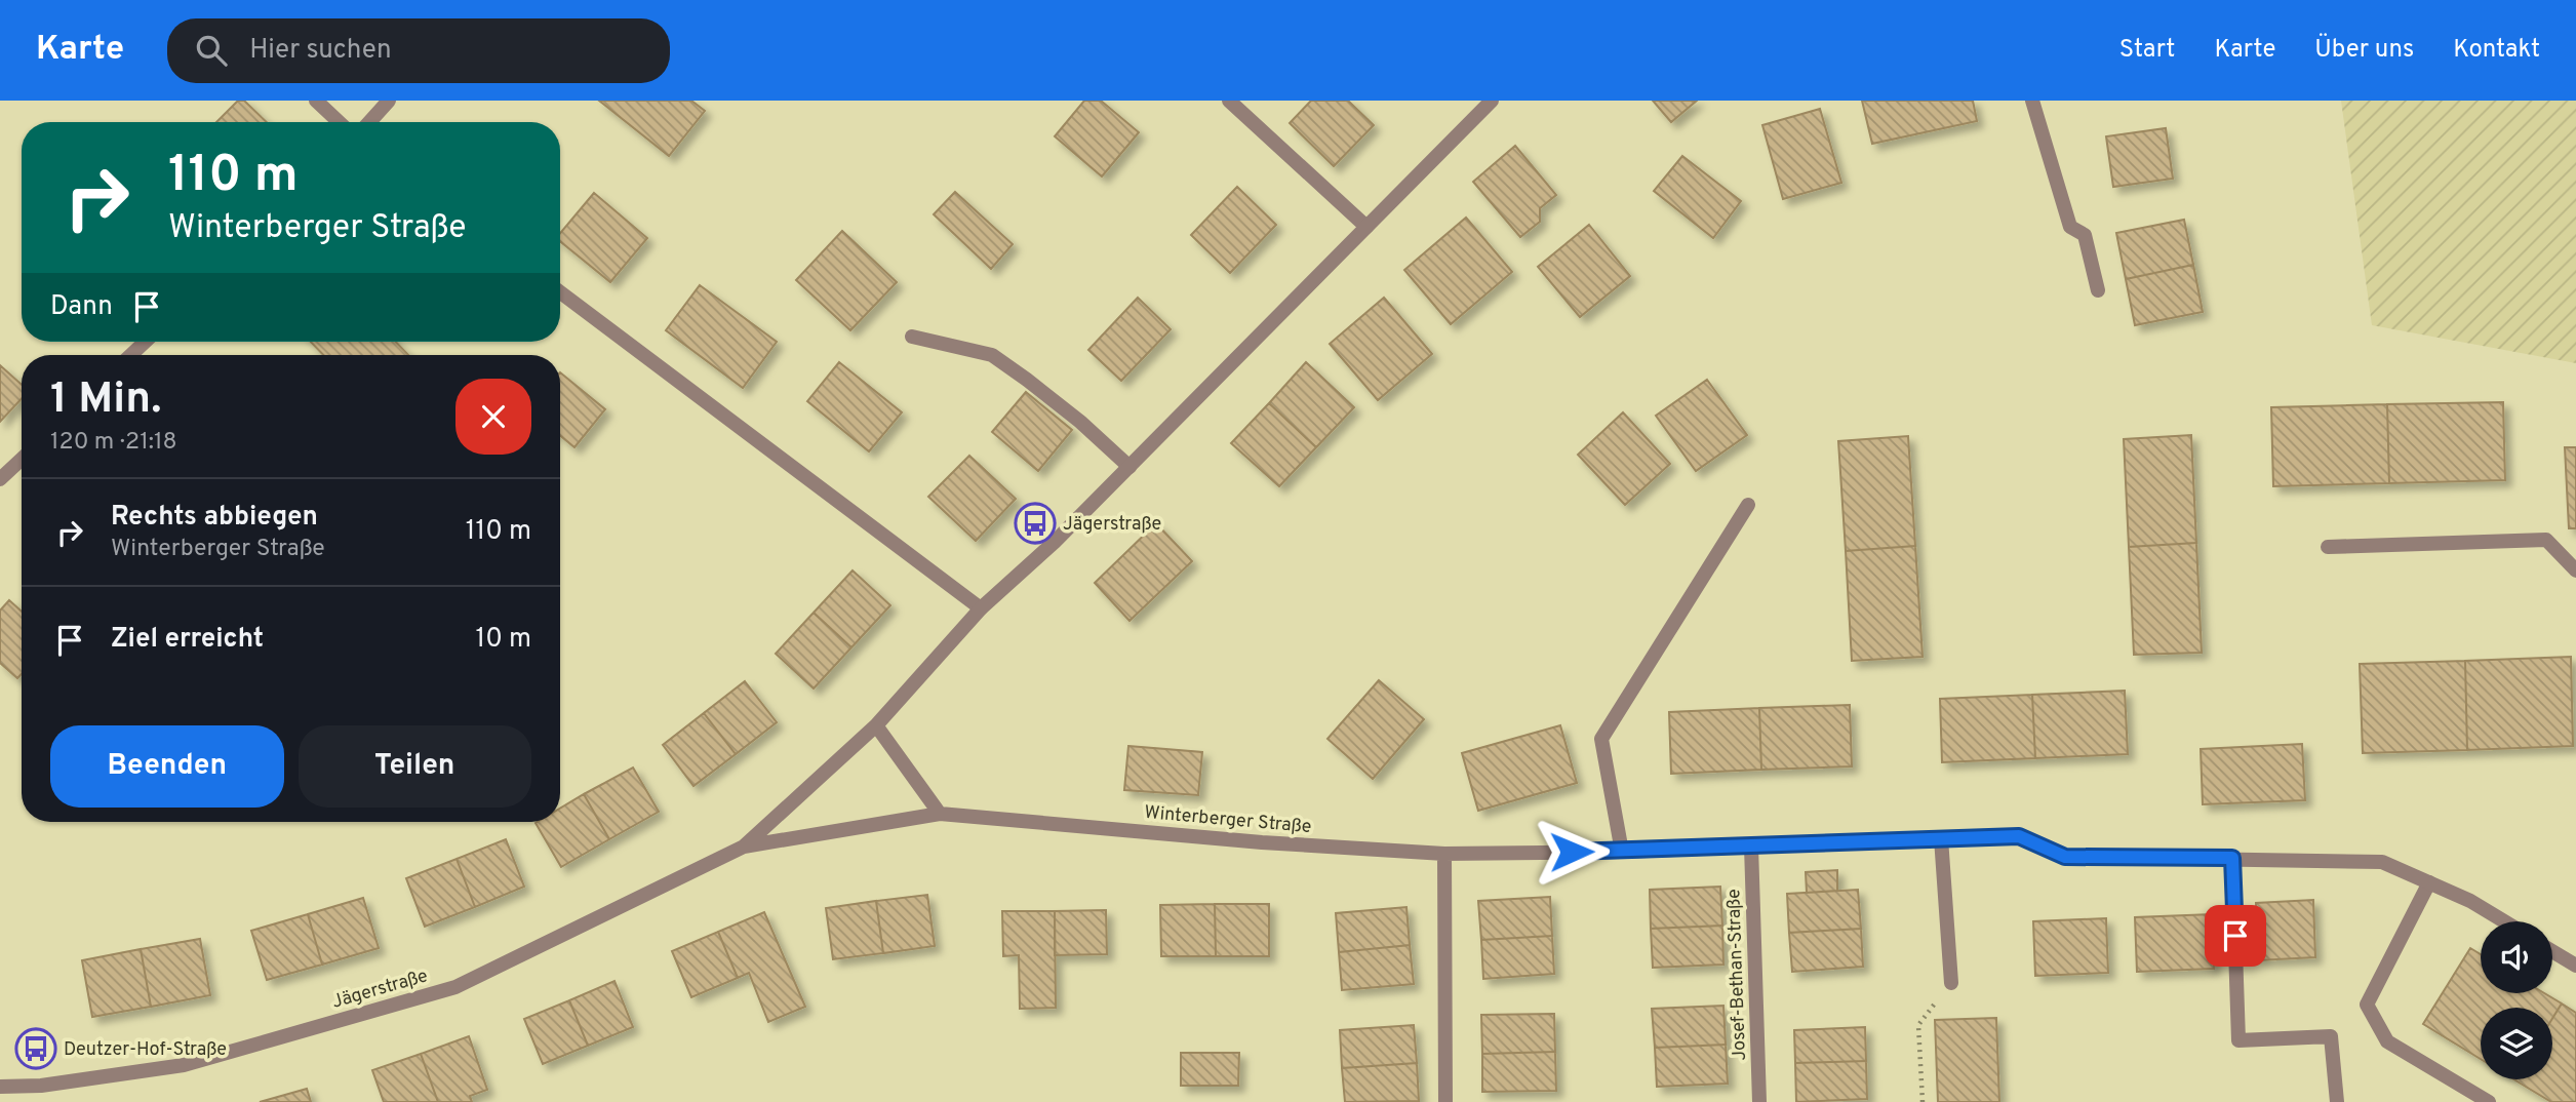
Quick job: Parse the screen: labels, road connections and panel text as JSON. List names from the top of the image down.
{
  "streets": {
    "street": ["Winterberger Straße", "Josef-Bethan-Straße", "Jägerstraße"]
  },
  "crossings": [
    ["Winterberger Straße", "Josef-Bethan-Straße"],
    ["Winterberger Straße", "Jägerstraße"]
  ],
  "places": {
    "bus stop": ["Jägerstraße", "Deutzer-Hof-Straße"]
  },
  "page": {
    "header": "Karte",
    "search": "Hier suchen",
    "nav": [
      "Start",
      "Karte",
      "Über uns",
      "Kontakt"
    ],
    "turn": ["110 m", "Winterberger Straße"],
    "then": "Dann",
    "heading": ["1 Min.", "120 m · 21:18"],
    "list": [
      {
        "name": "Rechts abbiegen",
        "note": "Winterberger Straße",
        "value": "110 m"
      },
      {
        "name": "Ziel erreicht",
        "value": "10 m"
      }
    ],
    "buttons": ["Beenden", "Teilen"]
  }
}
